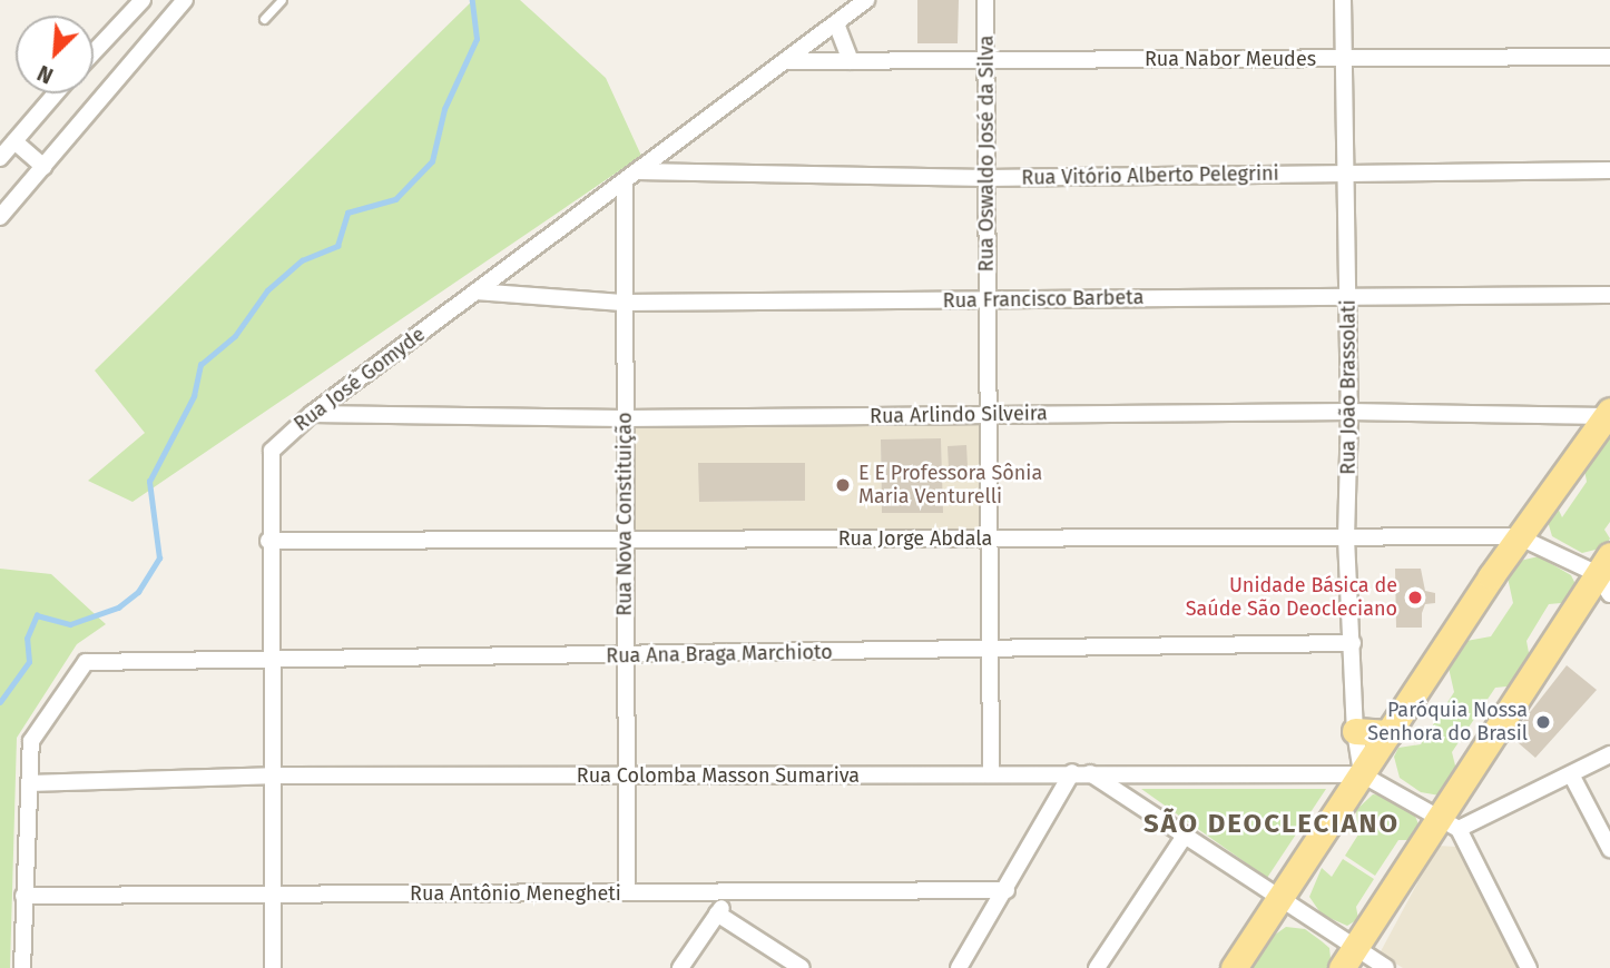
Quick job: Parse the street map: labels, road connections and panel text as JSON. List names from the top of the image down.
{
  "streets": {
    "street": [
      "Rua Nabor Meudes",
      "Rua Oswaldo José da Silva",
      "Rua Vitório Alberto Pelegrini",
      "Rua Francisco Barbeta",
      "Rua José Gomyde",
      "Rua João Brassolati",
      "Rua Arlindo Silveira",
      "Rua Nova Constituição",
      "Rua Jorge Abdala",
      "Rua Ana Braga Marchioto",
      "Rua Colomba Masson Sumariva",
      "Rua Antônio Menegheti"
    ]
  },
  "crossings": [
    ["Rua Nabor Meudes", "Rua Oswaldo José da Silva"],
    ["Rua Nabor Meudes", "Rua José Gomyde"],
    ["Rua Nabor Meudes", "Rua João Brassolati"],
    ["Rua Oswaldo José da Silva", "Rua Vitório Alberto Pelegrini"],
    ["Rua Oswaldo José da Silva", "Rua Francisco Barbeta"],
    ["Rua Oswaldo José da Silva", "Rua Arlindo Silveira"],
    ["Rua Oswaldo José da Silva", "Rua Jorge Abdala"],
    ["Rua Oswaldo José da Silva", "Rua Ana Braga Marchioto"],
    ["Rua Oswaldo José da Silva", "Rua Colomba Masson Sumariva"],
    ["Rua Vitório Alberto Pelegrini", "Rua José Gomyde"],
    ["Rua Vitório Alberto Pelegrini", "Rua João Brassolati"],
    ["Rua Vitório Alberto Pelegrini", "Rua Nova Constituição"],
    ["Rua Francisco Barbeta", "Rua José Gomyde"],
    ["Rua Francisco Barbeta", "Rua João Brassolati"],
    ["Rua Francisco Barbeta", "Rua Nova Constituição"],
    ["Rua José Gomyde", "Rua Arlindo Silveira"],
    ["Rua José Gomyde", "Rua Nova Constituição"],
    ["Rua José Gomyde", "Rua Jorge Abdala"],
    ["Rua José Gomyde", "Rua Ana Braga Marchioto"],
    ["Rua José Gomyde", "Rua Colomba Masson Sumariva"],
    ["Rua José Gomyde", "Rua Antônio Menegheti"],
    ["Rua João Brassolati", "Rua Arlindo Silveira"],
    ["Rua João Brassolati", "Rua Jorge Abdala"],
    ["Rua João Brassolati", "Rua Ana Braga Marchioto"],
    ["Rua João Brassolati", "Rua Colomba Masson Sumariva"],
    ["Rua Arlindo Silveira", "Rua Nova Constituição"],
    ["Rua Nova Constituição", "Rua Jorge Abdala"],
    ["Rua Nova Constituição", "Rua Ana Braga Marchioto"],
    ["Rua Nova Constituição", "Rua Colomba Masson Sumariva"],
    ["Rua Nova Constituição", "Rua Antônio Menegheti"],
    ["Rua Ana Braga Marchioto", "Rua Colomba Masson Sumariva"]
  ],
  "districts": ["SÃO DEOCLECIANO"],
  "places": ["E E Professora Sônia Maria Venturelli", "Unidade Básica de Saúde São Deocleciano", "Paróquia Nossa Senhora do Brasil"],
  "north": "bottom left"
}
